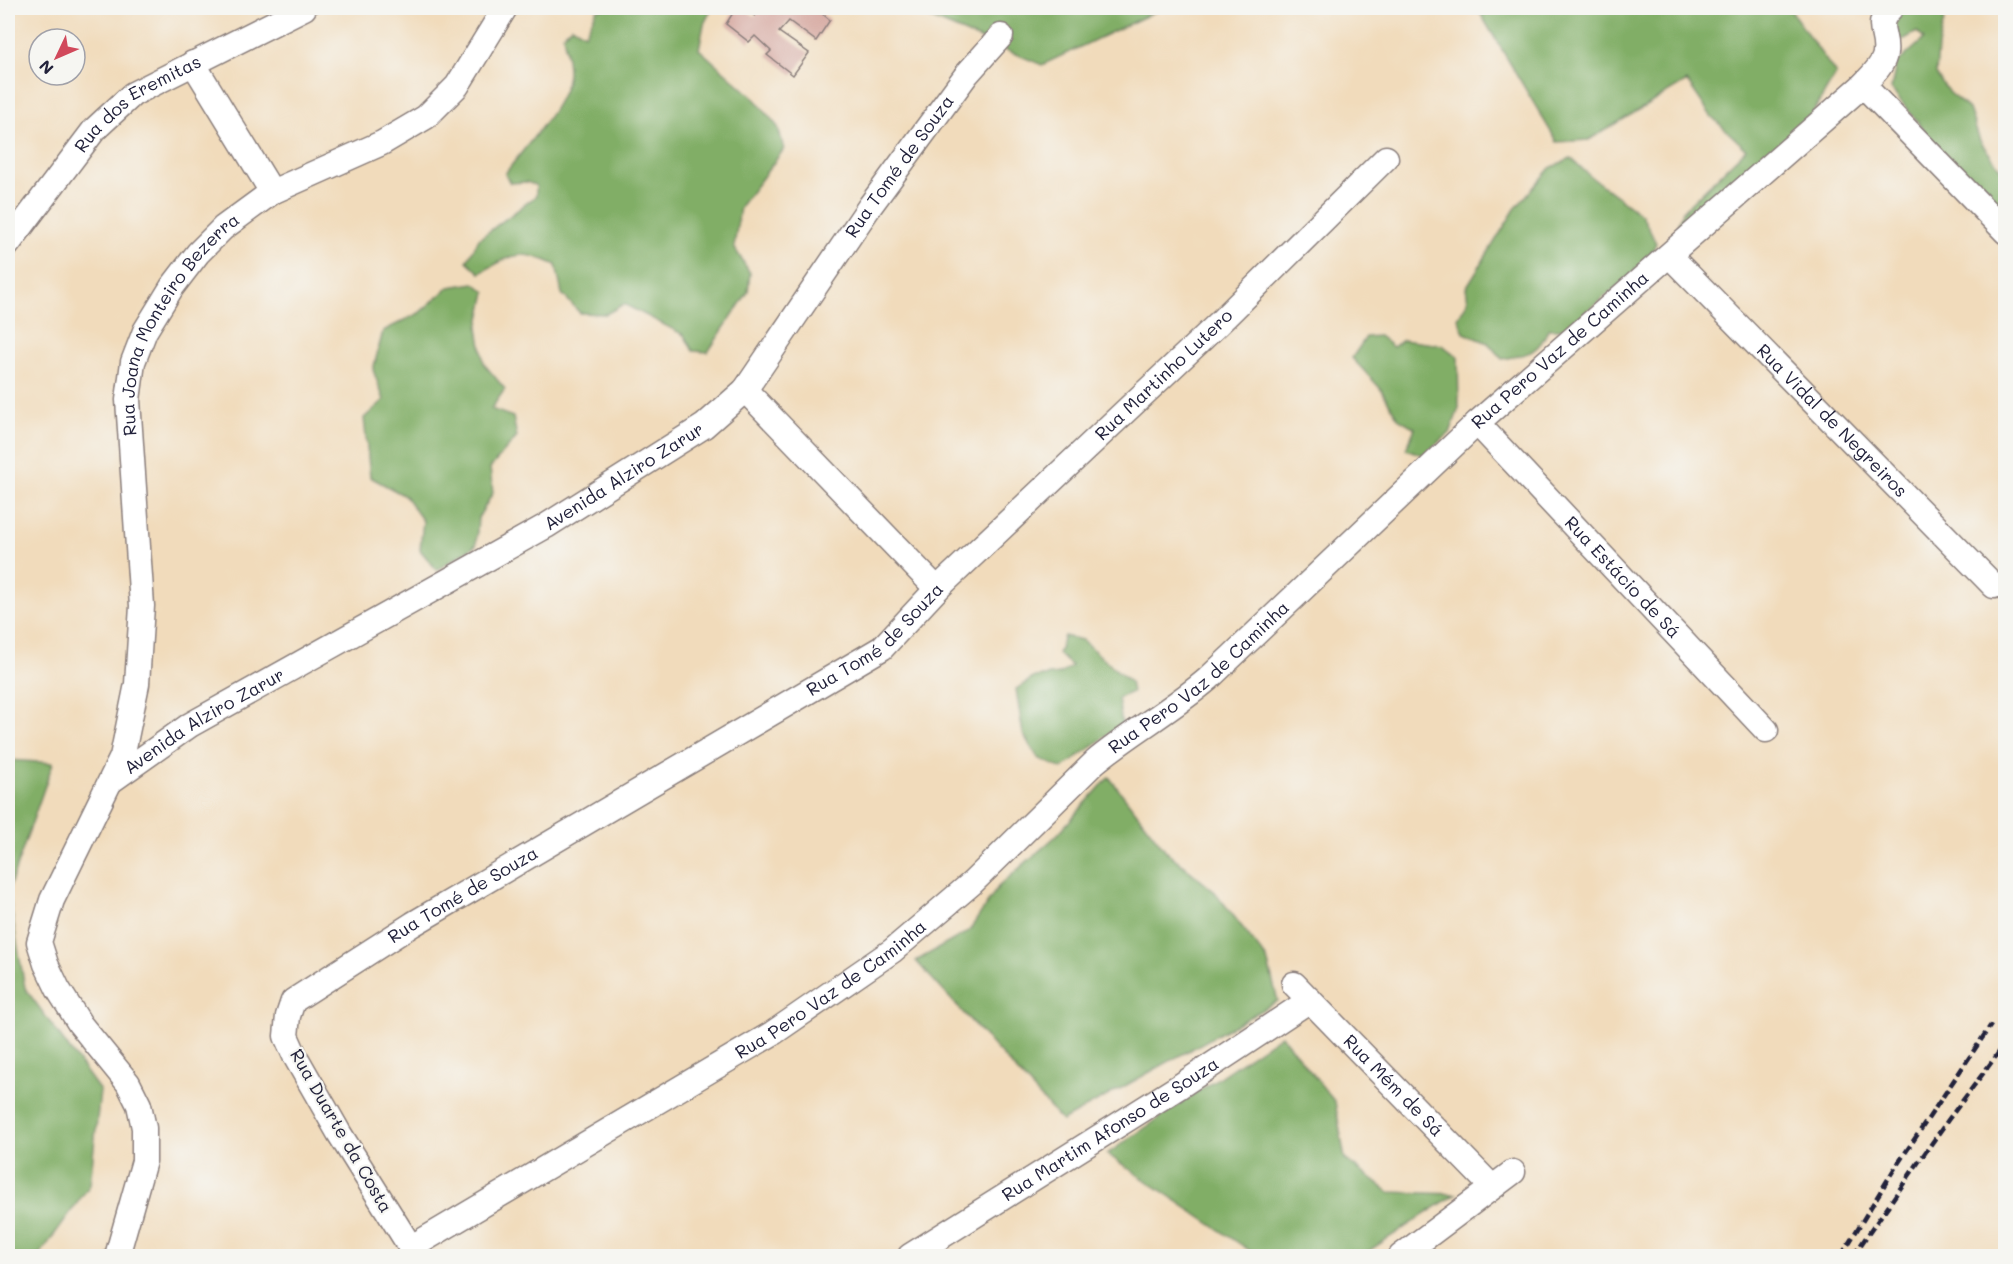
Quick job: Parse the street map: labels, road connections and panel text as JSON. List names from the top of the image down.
{
  "streets": {
    "street": [
      "Rua dos Eremitas",
      "Rua Tomé de Souza",
      "Rua Joana Monteiro Bezerra",
      "Rua Pero Vaz de Caminha",
      "Rua Martinho Lutero",
      "Rua Vidal de Negreiros",
      "Avenida Alziro Zarur",
      "Rua Estácio de Sá",
      "Rua Mém de Sá",
      "Rua Martim Afonso de Souza",
      "Rua Duarte da Costa"
    ]
  },
  "crossings": [
    ["Rua Tomé de Souza", "Rua Martinho Lutero"],
    ["Rua Tomé de Souza", "Avenida Alziro Zarur"],
    ["Rua Tomé de Souza", "Rua Duarte da Costa"],
    ["Rua Joana Monteiro Bezerra", "Avenida Alziro Zarur"],
    ["Rua Pero Vaz de Caminha", "Rua Vidal de Negreiros"],
    ["Rua Pero Vaz de Caminha", "Rua Estácio de Sá"],
    ["Rua Pero Vaz de Caminha", "Rua Duarte da Costa"],
    ["Rua Mém de Sá", "Rua Martim Afonso de Souza"]
  ],
  "north": "bottom left"
}
